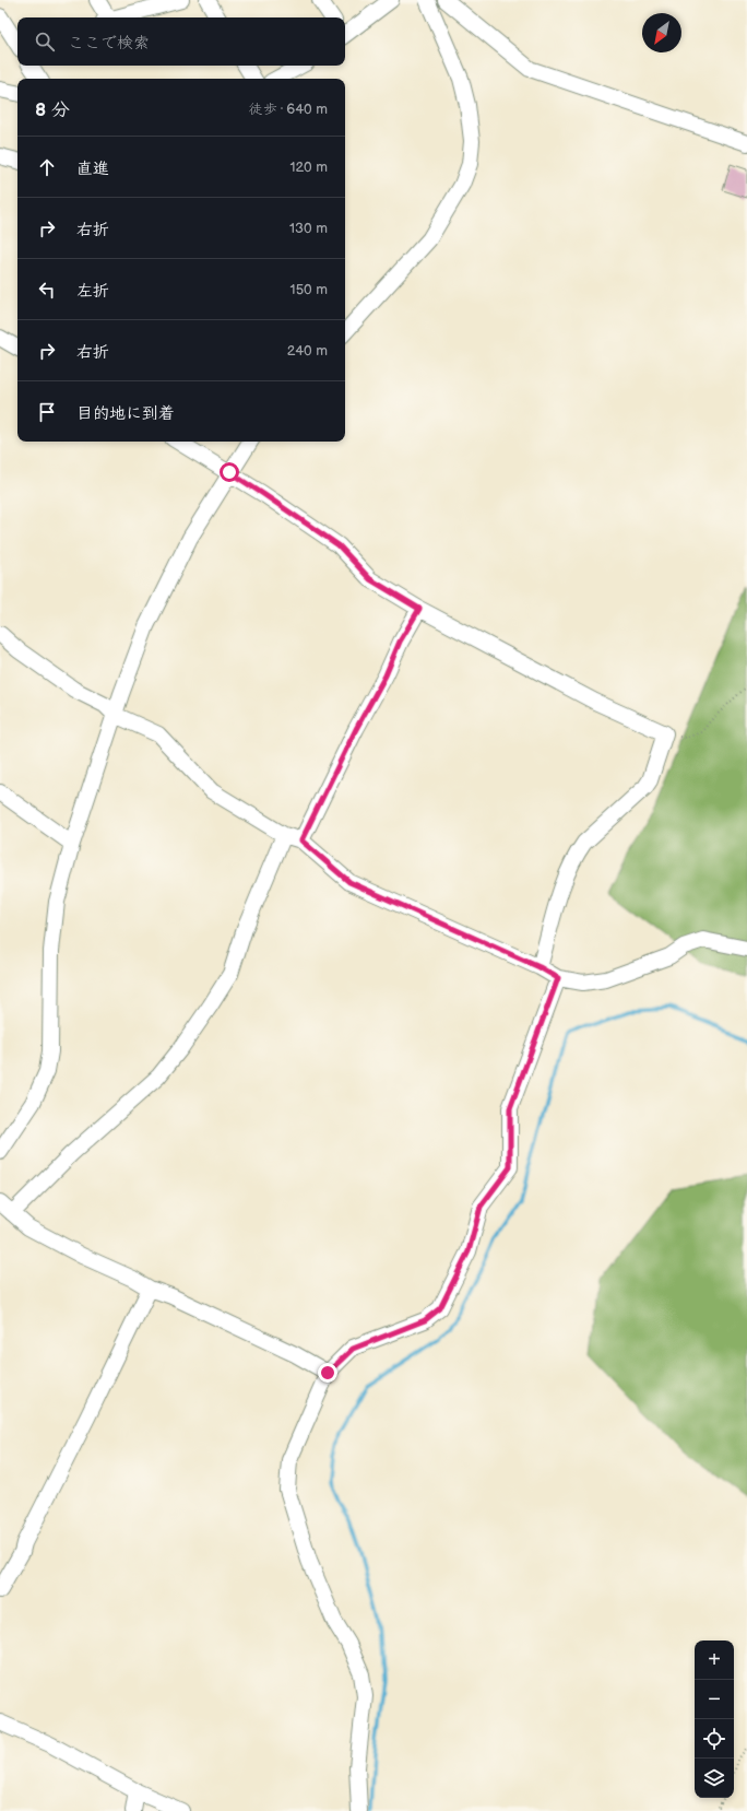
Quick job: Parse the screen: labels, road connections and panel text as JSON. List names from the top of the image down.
{
  "north": "bottom left",
  "page": {
    "search": "ここで検索",
    "heading": ["8 分", "徒歩 · 640 m"],
    "list": [
      ["直進", "120 m"],
      ["右折", "130 m"],
      ["左折", "150 m"],
      ["右折", "240 m"],
      "目的地に到着"
    ],
    "map_buttons": ["+", "−"]
  }
}
